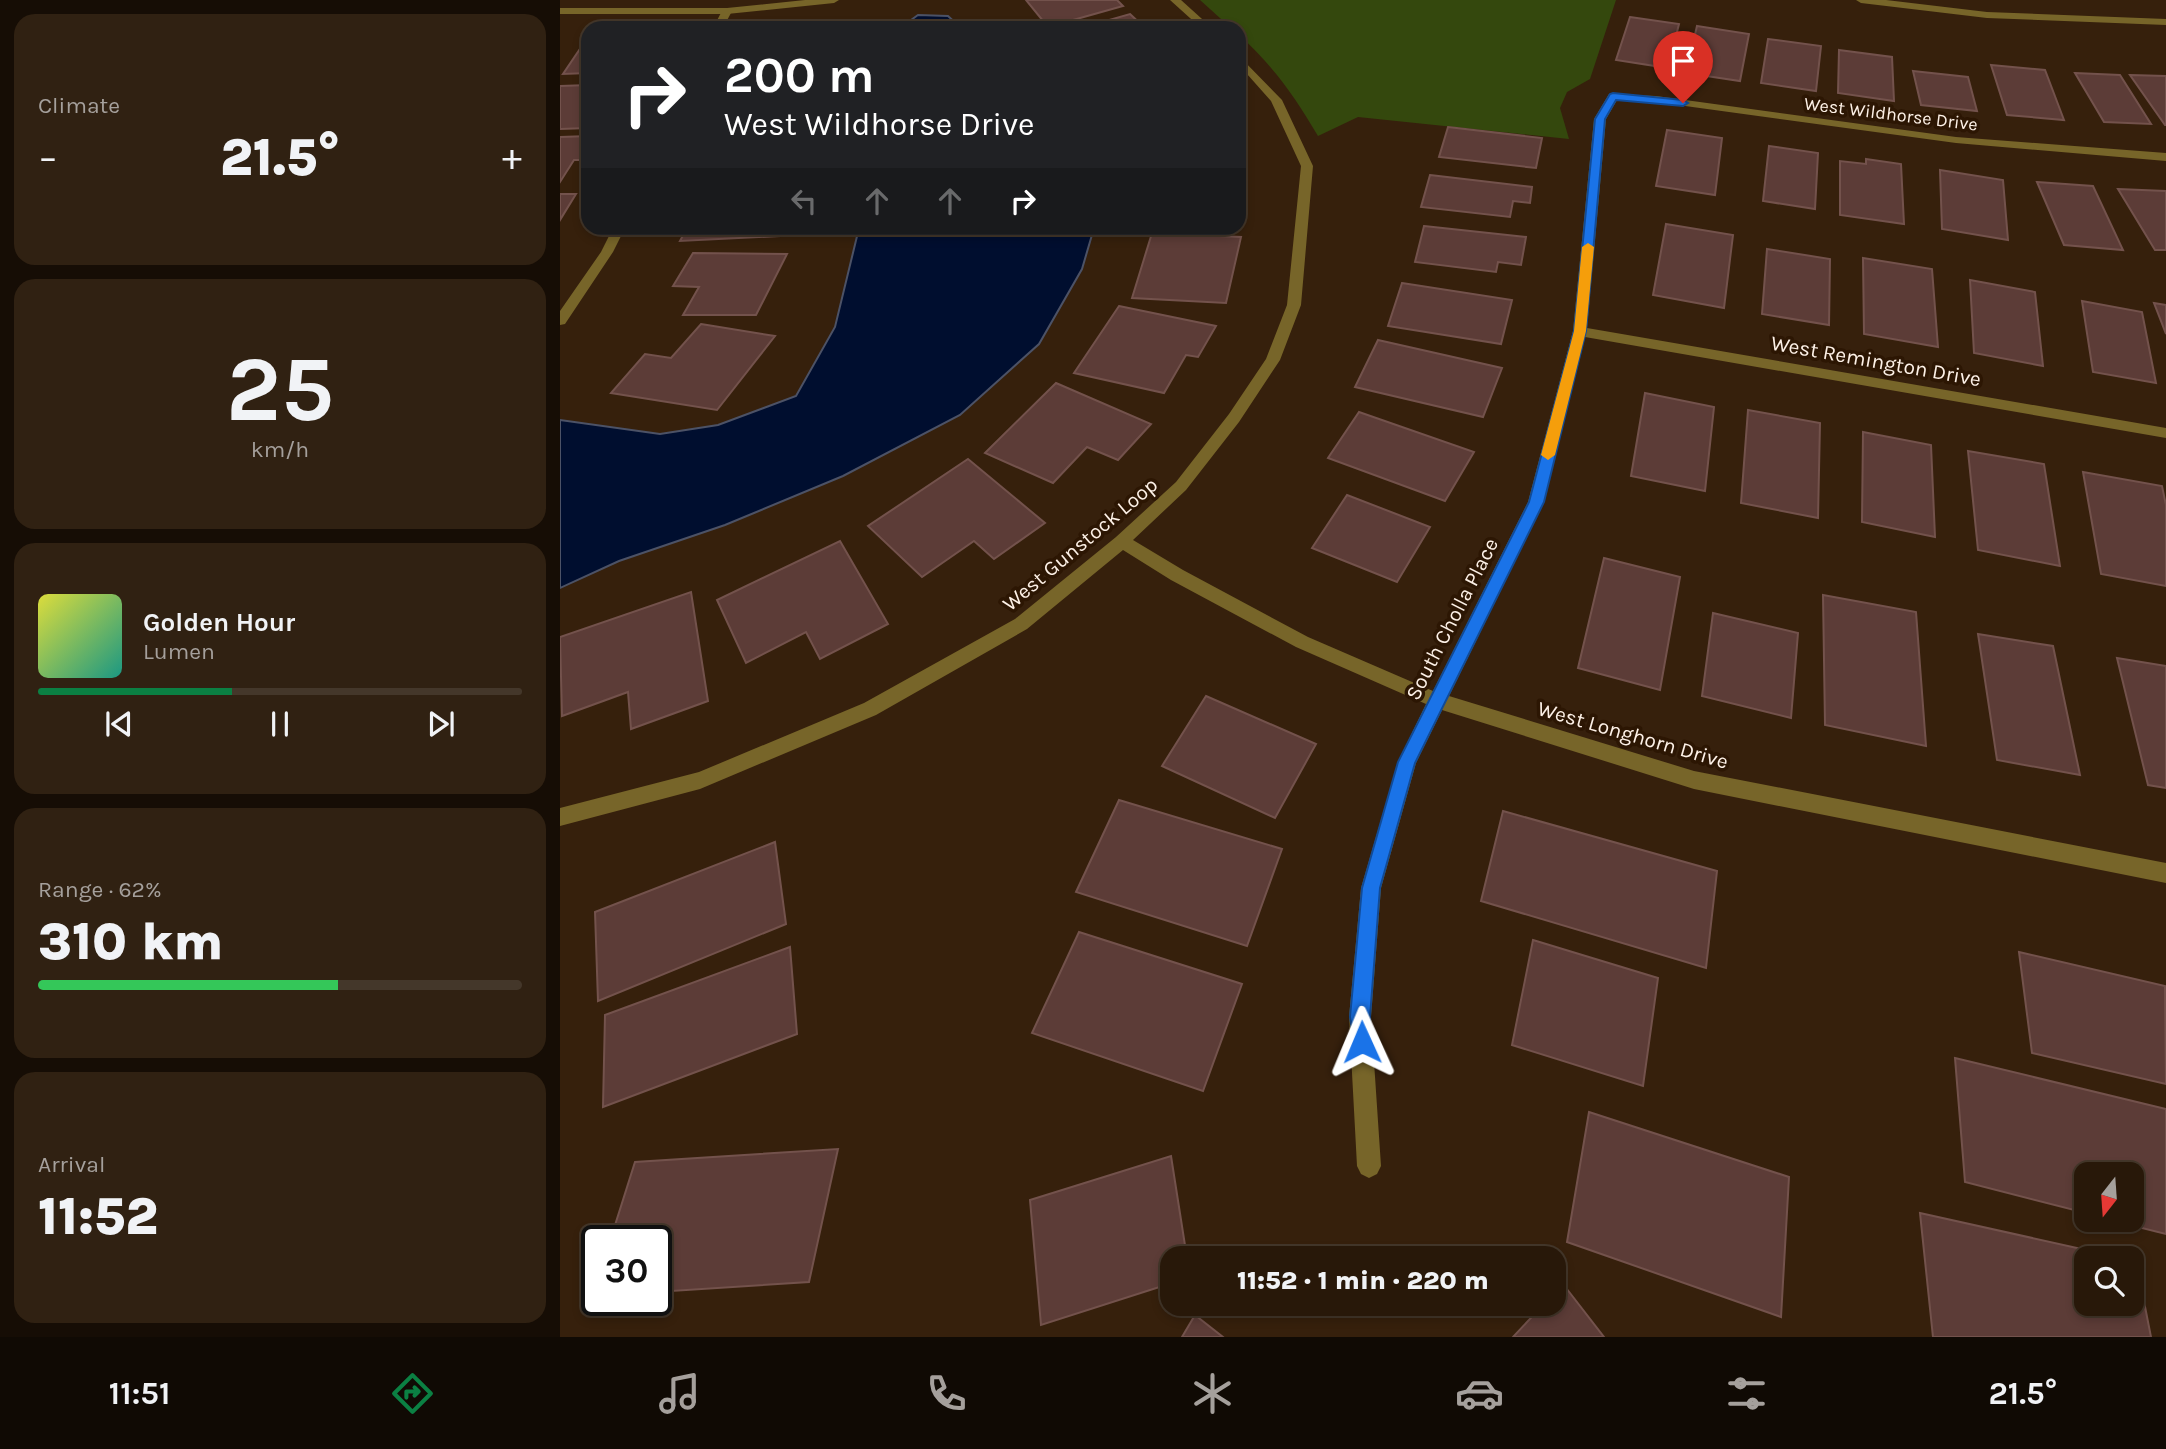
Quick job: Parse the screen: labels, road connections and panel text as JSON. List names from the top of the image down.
{
  "streets": {
    "street": [
      "West Wildhorse Drive",
      "West Remington Drive",
      "West Gunstock Loop",
      "South Cholla Place",
      "West Longhorn Drive"
    ]
  },
  "crossings": [
    ["West Wildhorse Drive", "South Cholla Place"],
    ["West Remington Drive", "South Cholla Place"],
    ["West Gunstock Loop", "West Longhorn Drive"],
    ["South Cholla Place", "West Longhorn Drive"]
  ],
  "north": "bottom",
  "page": {
    "tile": [
      "Climate",
      ["25", "km/h"],
      ["Range · 62%", "310 km"],
      ["Arrival", "11:52"]
    ],
    "turn": ["200 m", "West Wildhorse Drive"],
    "heat": ["−", "21.5°", "+"],
    "song": ["Golden Hour", "Lumen"],
    "limit": "30",
    "trip": "11:52 · 1 min · 220 m",
    "tabs": ["11:51", "21.5°"]
  }
}
